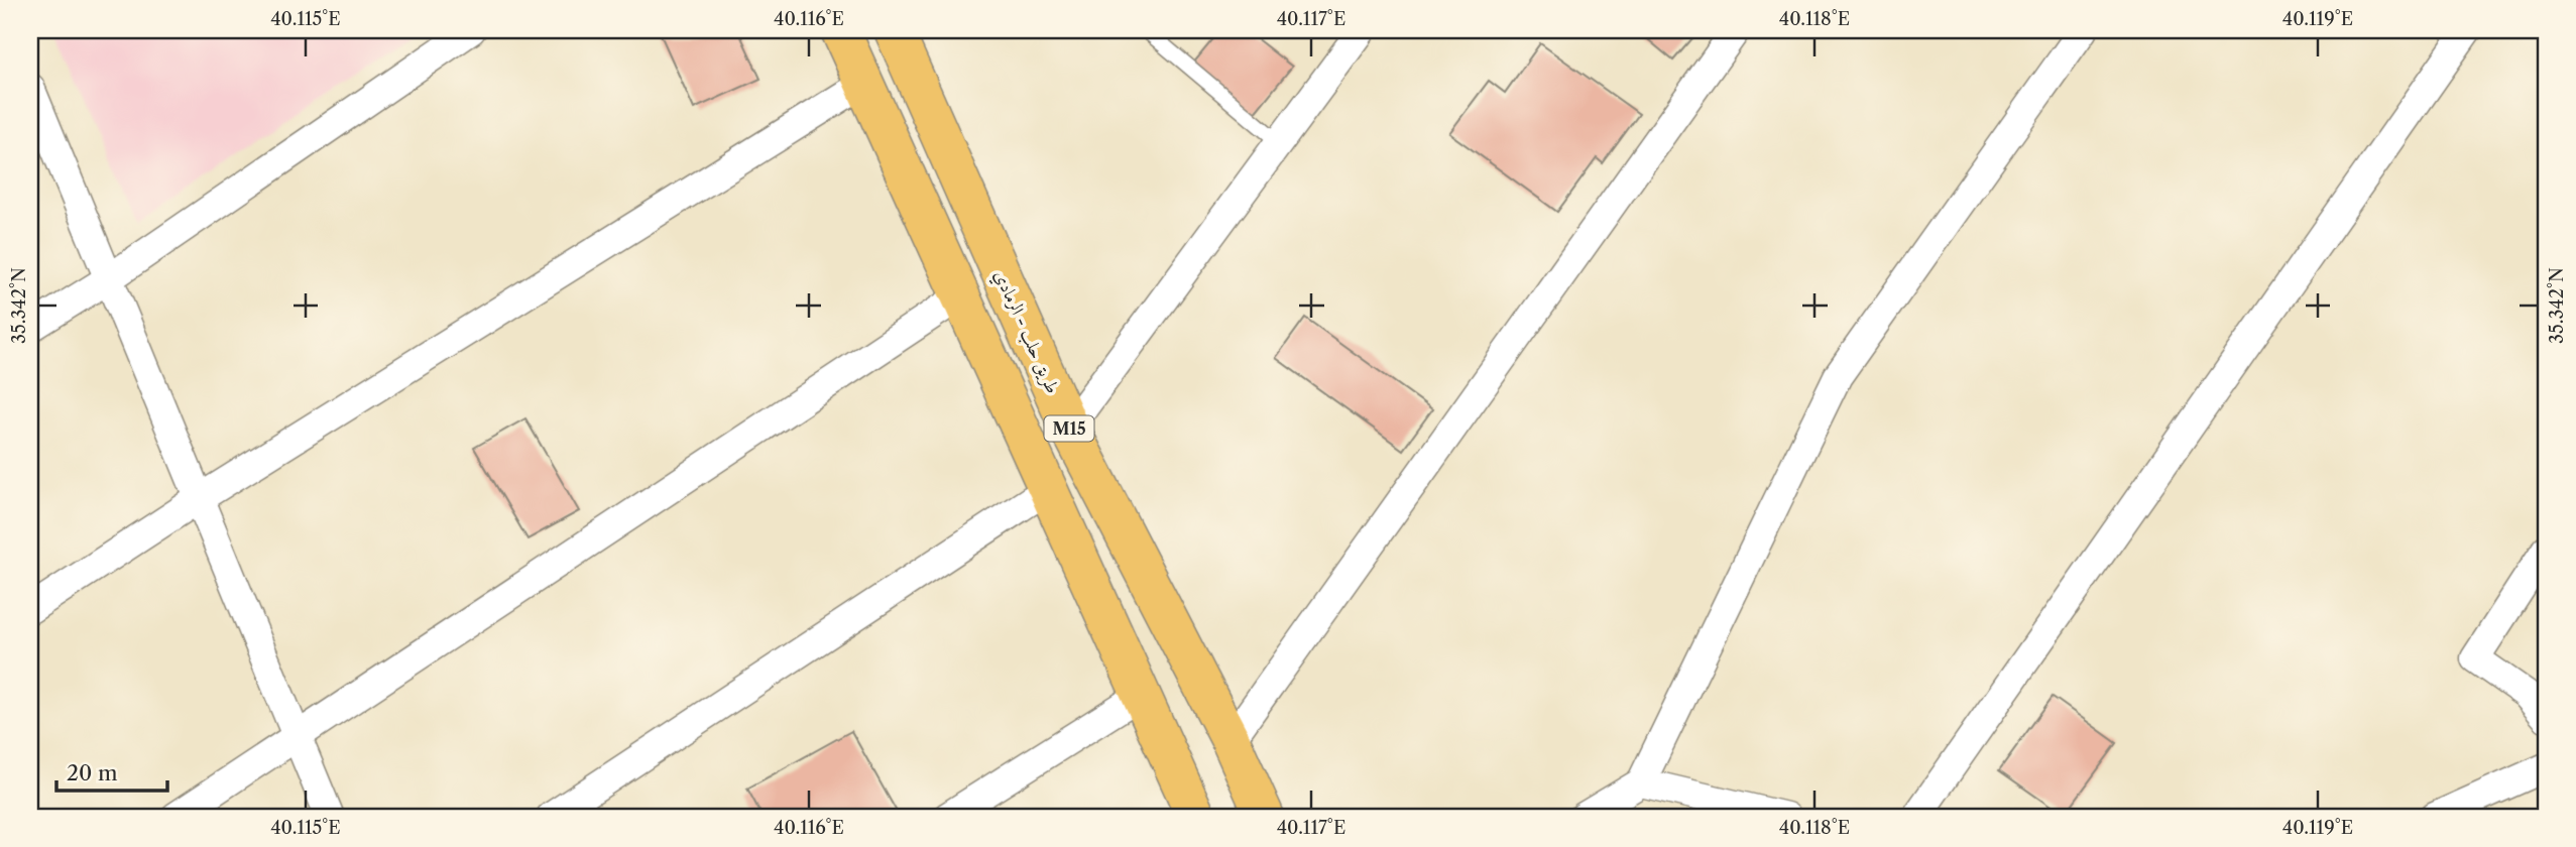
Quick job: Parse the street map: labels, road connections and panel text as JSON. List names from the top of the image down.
{
  "streets": {
    "highway": ["طريق حلب - الرمادي", "M15"]
  },
  "scale_bar": "20 m",
  "coordinates": [
    "40.115°E",
    "40.116°E",
    "40.117°E",
    "40.118°E",
    "40.119°E",
    "35.342°N"
  ]
}
